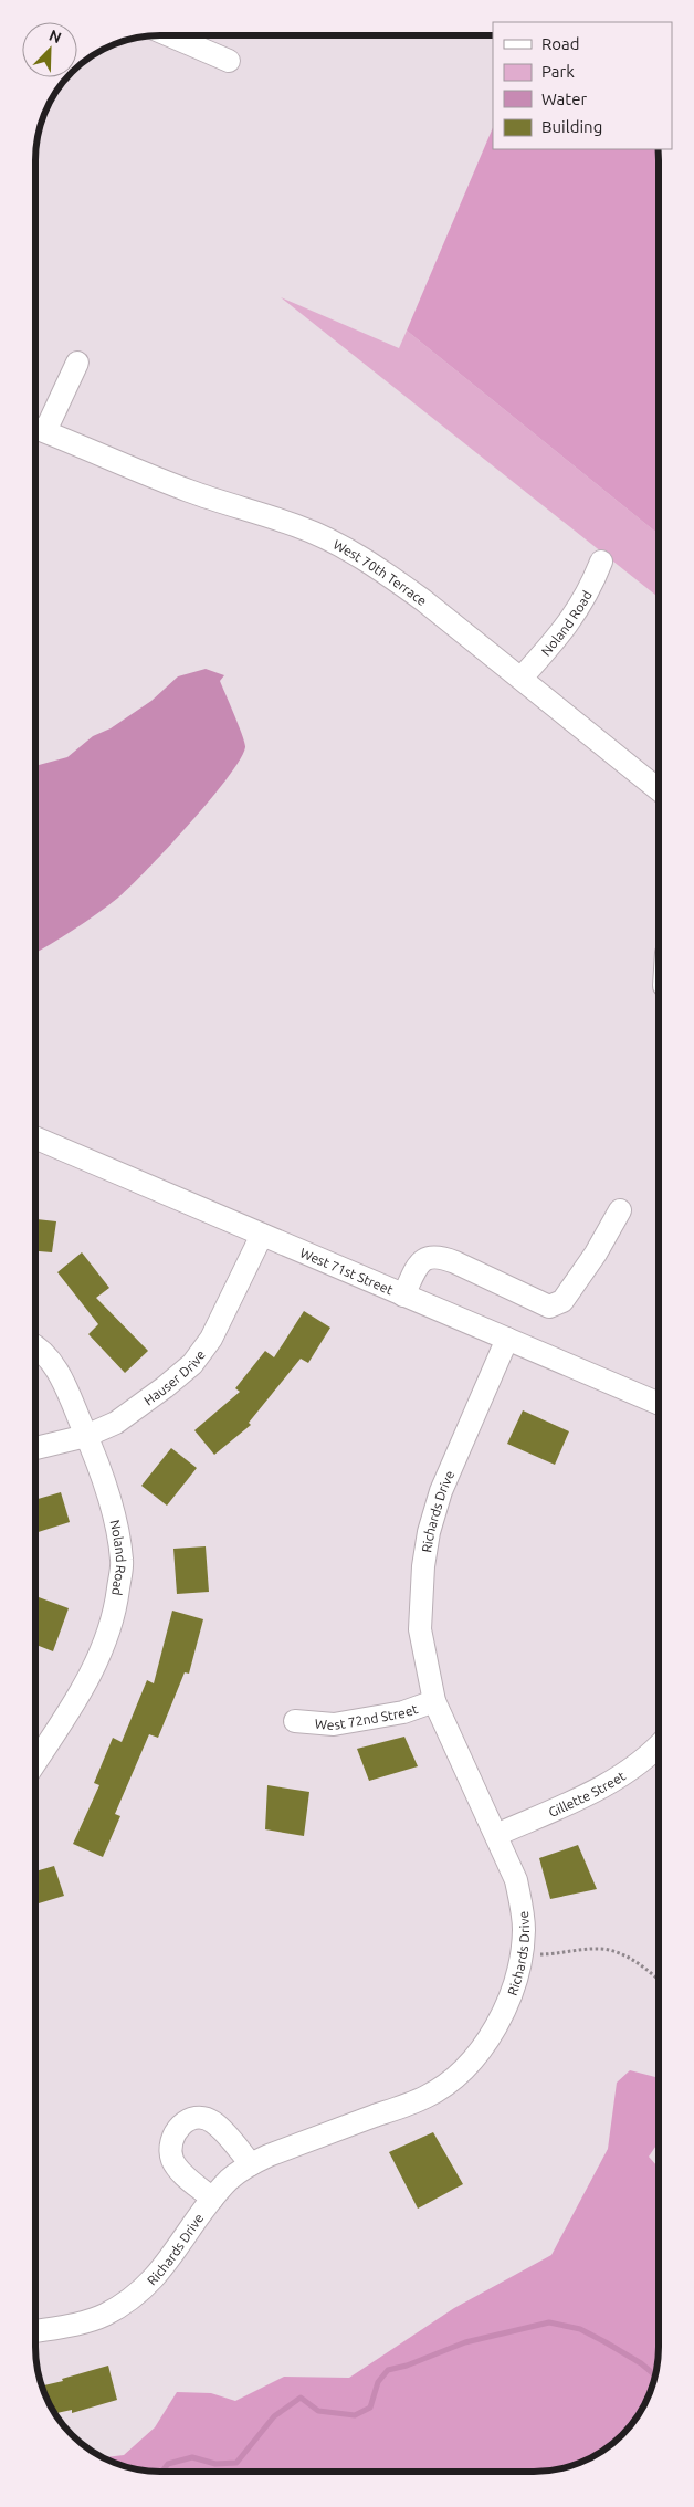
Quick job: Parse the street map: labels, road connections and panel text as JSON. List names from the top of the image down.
{
  "streets": {
    "street": [
      "West 70th Terrace",
      "Noland Road",
      "West 71st Street",
      "Hauser Drive",
      "Richards Drive",
      "West 72nd Street",
      "Gillette Street"
    ]
  },
  "crossings": [
    ["West 70th Terrace", "Noland Road"],
    ["Noland Road", "Hauser Drive"],
    ["West 71st Street", "Hauser Drive"],
    ["West 71st Street", "Richards Drive"],
    ["Richards Drive", "West 72nd Street"],
    ["Richards Drive", "Gillette Street"]
  ],
  "legend": [
    "Road",
    "Park",
    "Water",
    "Building"
  ],
  "north": "top right"
}
